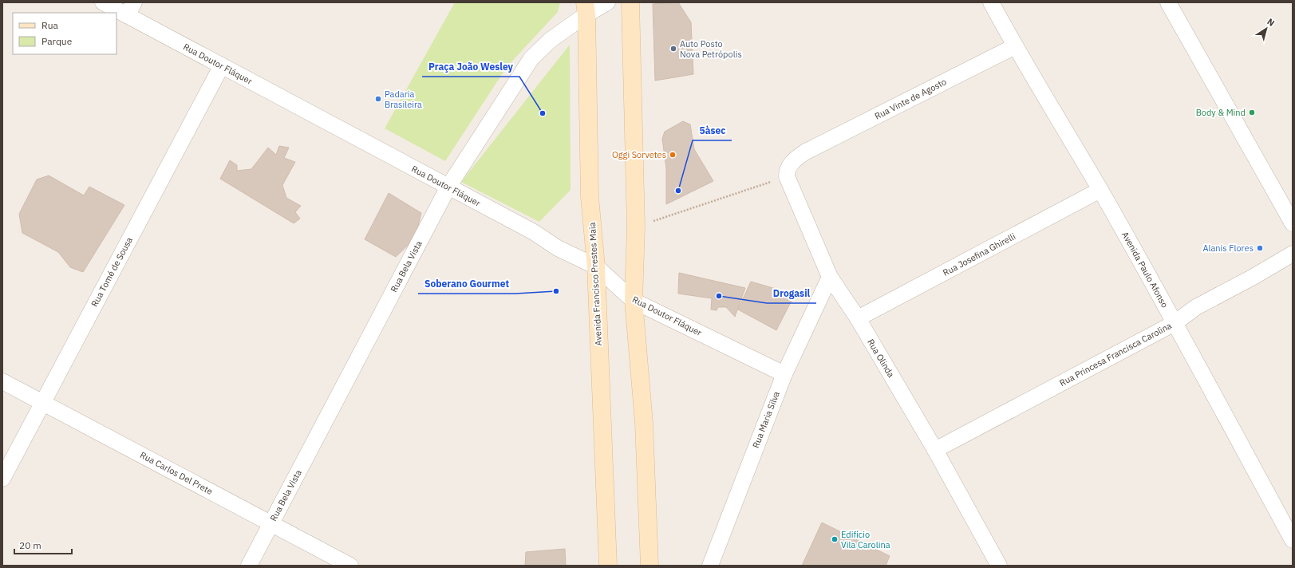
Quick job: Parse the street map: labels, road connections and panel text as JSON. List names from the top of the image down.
{
  "streets": {
    "main road": ["Avenida Francisco Prestes Maia"],
    "street": [
      "Rua Doutor Fláquer",
      "Rua Vinte de Agosto",
      "Rua Josefina Ghirelli",
      "Rua Bela Vista",
      "Avenida Paulo Afonso",
      "Rua Tomé de Sousa",
      "Rua Princesa Francisca Carolina",
      "Rua Olinda",
      "Rua Maria Silva",
      "Rua Carlos Del Prete"
    ]
  },
  "crossings": [
    ["Rua Doutor Fláquer", "Rua Bela Vista"],
    ["Rua Doutor Fláquer", "Rua Tomé de Sousa"],
    ["Rua Doutor Fláquer", "Avenida Francisco Prestes Maia"],
    ["Rua Doutor Fláquer", "Rua Maria Silva"],
    ["Rua Vinte de Agosto", "Avenida Paulo Afonso"],
    ["Rua Vinte de Agosto", "Rua Olinda"],
    ["Rua Josefina Ghirelli", "Avenida Paulo Afonso"],
    ["Rua Josefina Ghirelli", "Rua Olinda"],
    ["Rua Bela Vista", "Avenida Francisco Prestes Maia"],
    ["Rua Bela Vista", "Rua Carlos Del Prete"],
    ["Avenida Paulo Afonso", "Rua Princesa Francisca Carolina"],
    ["Rua Tomé de Sousa", "Rua Carlos Del Prete"],
    ["Rua Princesa Francisca Carolina", "Rua Olinda"],
    ["Rua Olinda", "Rua Maria Silva"]
  ],
  "places": [
    "Auto Posto Nova Petrópolis",
    "Padaria Brasileira",
    "Body & Mind",
    "Praça João Wesley",
    "Oggi Sorvetes",
    "5àsec",
    "Alanis Flores",
    "Soberano Gourmet",
    "Drogasil",
    "Edifício Vila Carolina"
  ],
  "legend": ["Rua", "Parque"],
  "scale_bar": "20 m",
  "north": "top right"
}
